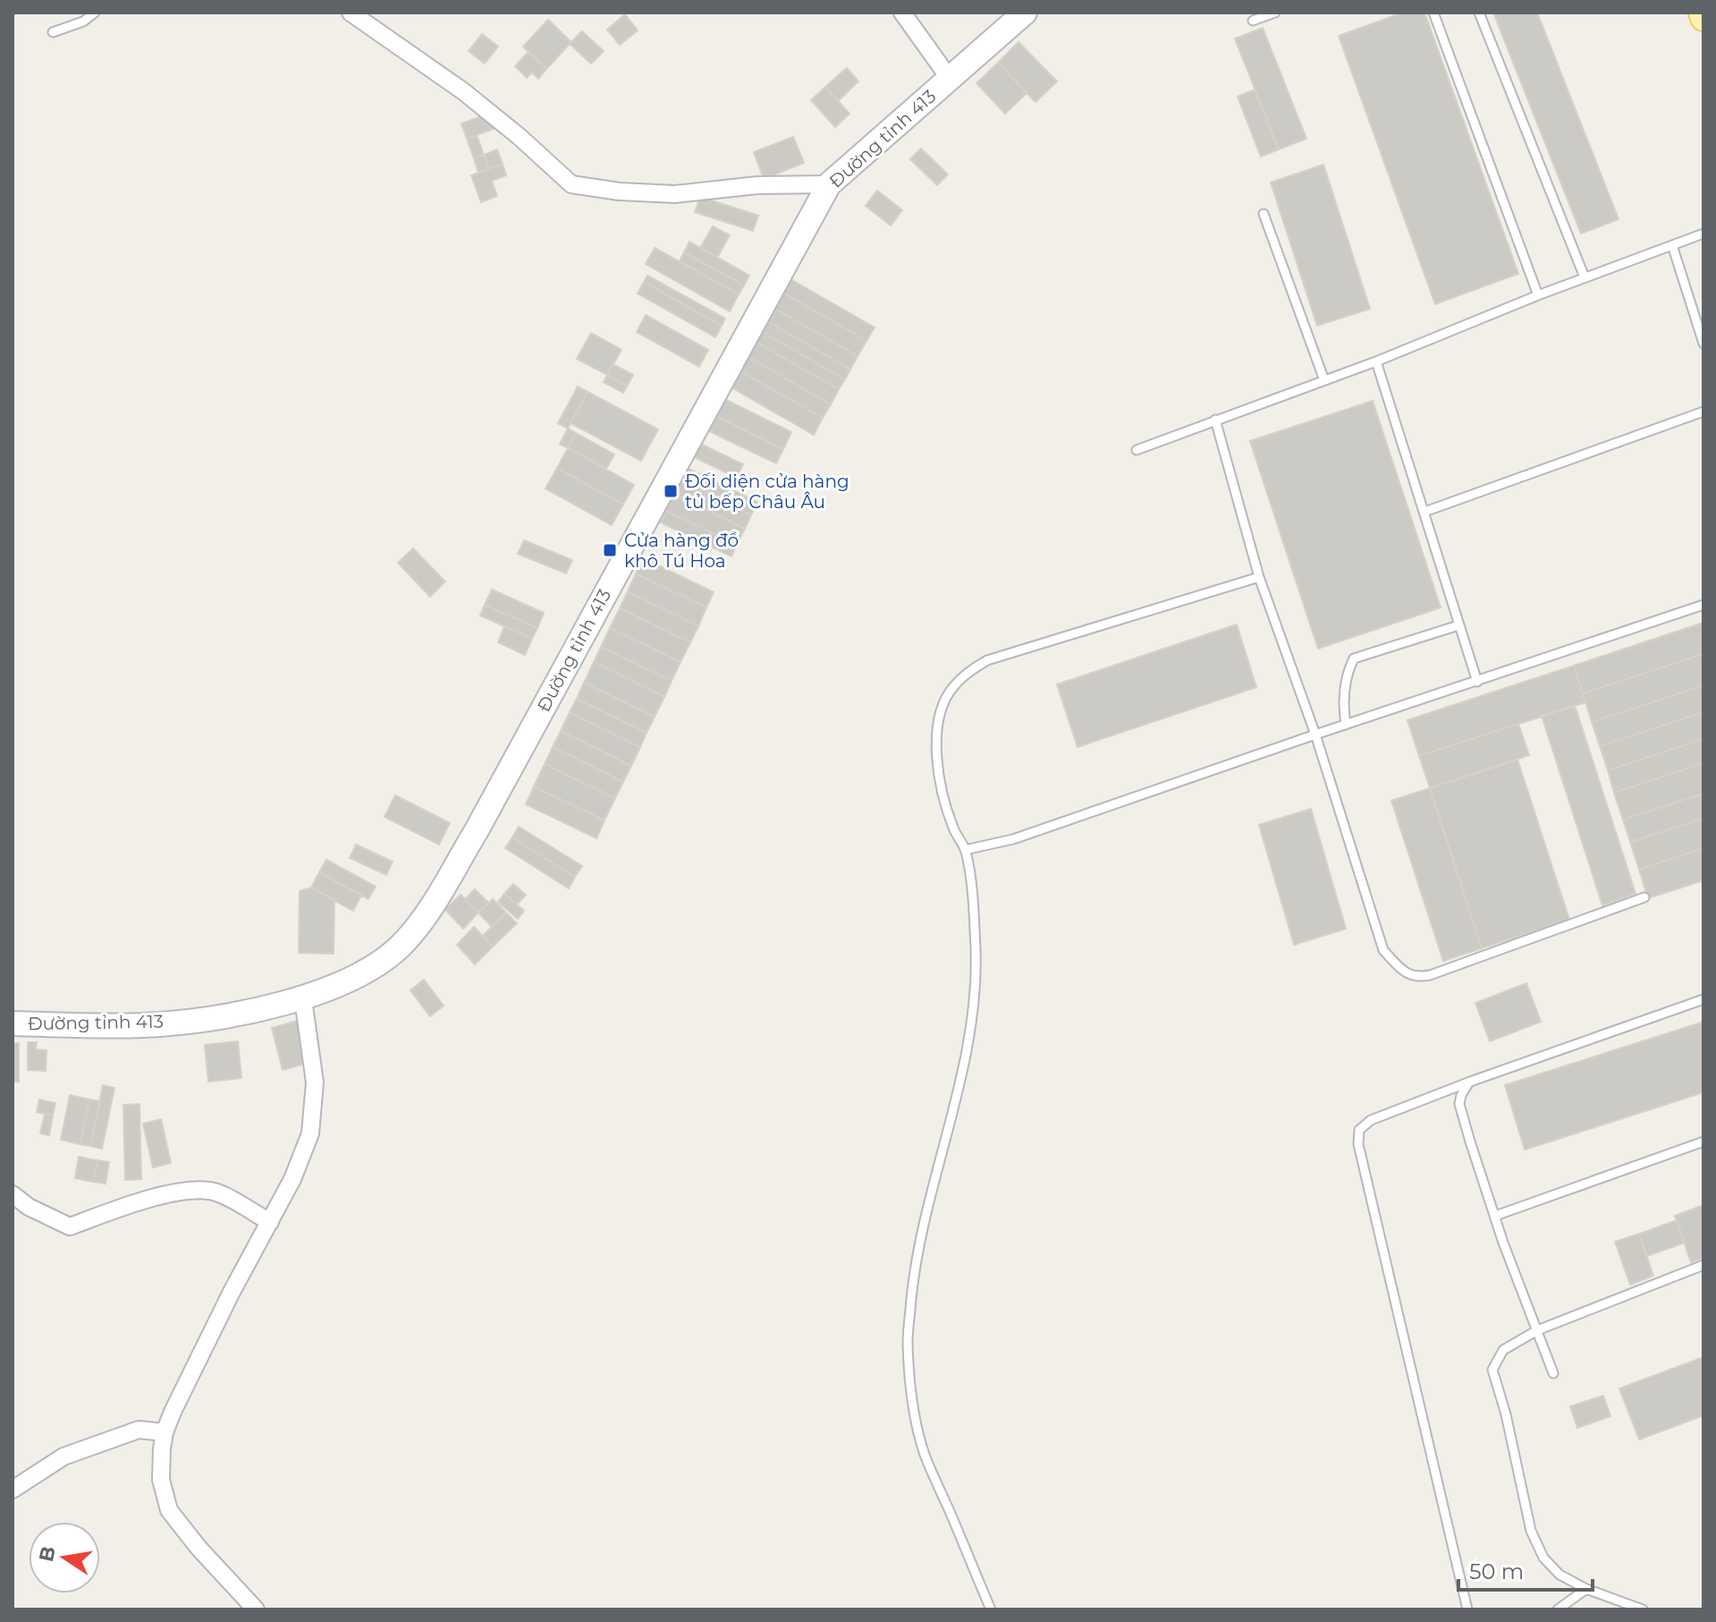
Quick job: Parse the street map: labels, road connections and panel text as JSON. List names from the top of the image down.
{
  "streets": {
    "main road": ["Đường tỉnh 413"]
  },
  "places": {
    "transit": ["Đối diện cửa hàng tủ bếp Châu Âu", "Cửa hàng đồ khô Tú Hoa"]
  },
  "scale_bar": "50 m",
  "north": "left"
}
